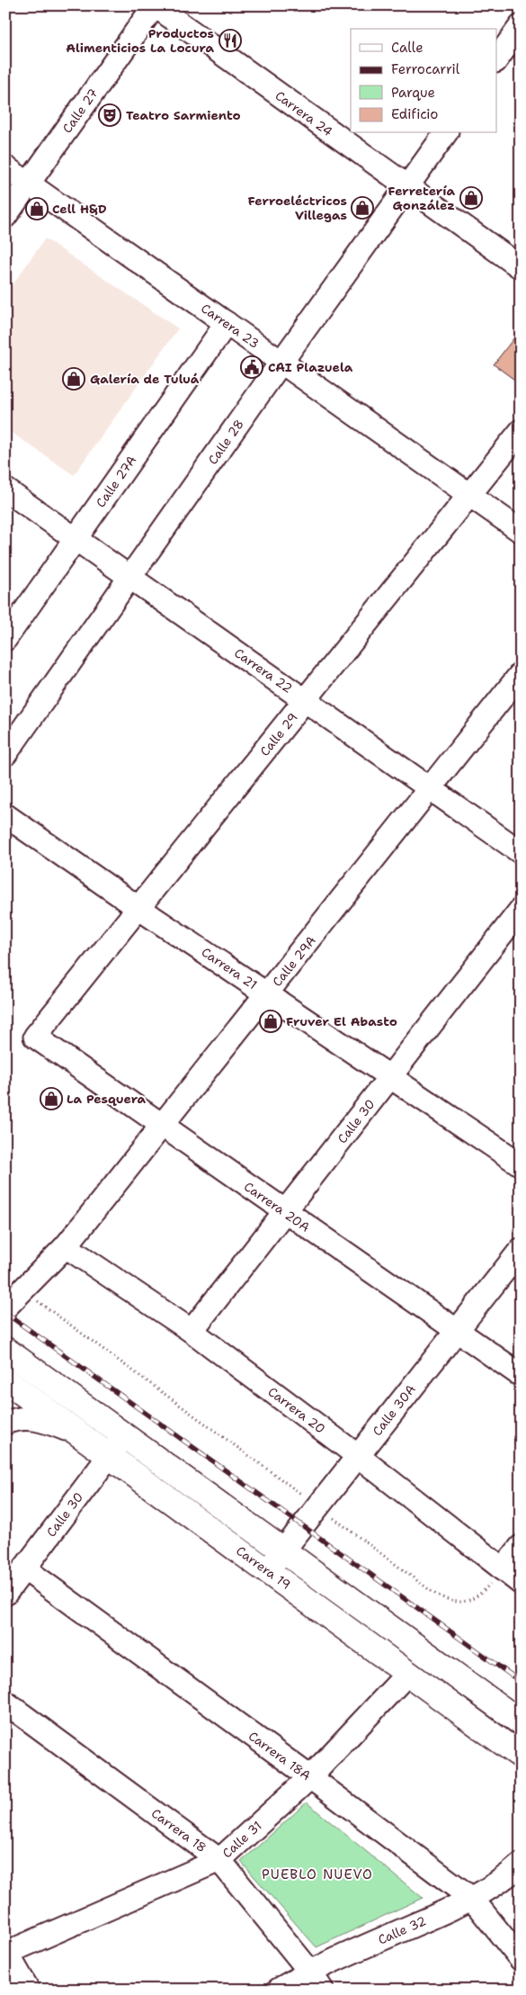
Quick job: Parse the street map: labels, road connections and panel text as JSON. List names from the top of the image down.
{
  "streets": {
    "main road": ["Carrera 19"],
    "street": [
      "Calle 27",
      "Carrera 24",
      "Carrera 23",
      "Calle 28",
      "Calle 27A",
      "Carrera 22",
      "Calle 29",
      "Calle 29A",
      "Carrera 21",
      "Calle 30",
      "Carrera 20A",
      "Carrera 20",
      "Calle 30A",
      "Carrera 18A",
      "Carrera 18",
      "Calle 31",
      "Calle 32"
    ]
  },
  "crossings": [
    ["Calle 27", "Carrera 24"],
    ["Calle 27", "Carrera 23"],
    ["Carrera 24", "Calle 28"],
    ["Carrera 23", "Calle 28"],
    ["Carrera 23", "Calle 27A"],
    ["Carrera 23", "Calle 29"],
    ["Calle 28", "Carrera 22"],
    ["Calle 27A", "Carrera 22"],
    ["Carrera 22", "Calle 29"],
    ["Carrera 22", "Calle 29A"],
    ["Calle 29", "Carrera 21"],
    ["Calle 29", "Carrera 20A"],
    ["Calle 29A", "Carrera 21"],
    ["Calle 29A", "Carrera 20A"],
    ["Calle 29A", "Carrera 20"],
    ["Carrera 21", "Calle 30"],
    ["Calle 30", "Carrera 20A"],
    ["Calle 30", "Carrera 20"],
    ["Calle 30", "Carrera 19"],
    ["Calle 30", "Carrera 18A"],
    ["Carrera 20A", "Calle 30A"],
    ["Carrera 20", "Calle 30A"],
    ["Calle 30A", "Carrera 19"],
    ["Carrera 19", "Calle 31"],
    ["Carrera 18A", "Calle 31"],
    ["Carrera 18A", "Calle 32"],
    ["Carrera 18", "Calle 31"],
    ["Carrera 18", "Calle 32"]
  ],
  "districts": ["PUEBLO NUEVO"],
  "places": {
    "restaurant": ["Productos Alimenticios La Locura"],
    "theatre": ["Teatro Sarmiento"],
    "shop": [
      "Ferretería González",
      "Ferroeléctricos Villegas",
      "Cell H&D",
      "Galería de Tuluá",
      "Fruver El Abasto",
      "La Pesquera"
    ],
    "public building": ["CAI Plazuela"]
  },
  "legend": [
    "Calle",
    "Ferrocarril",
    "Parque",
    "Edificio"
  ]
}
